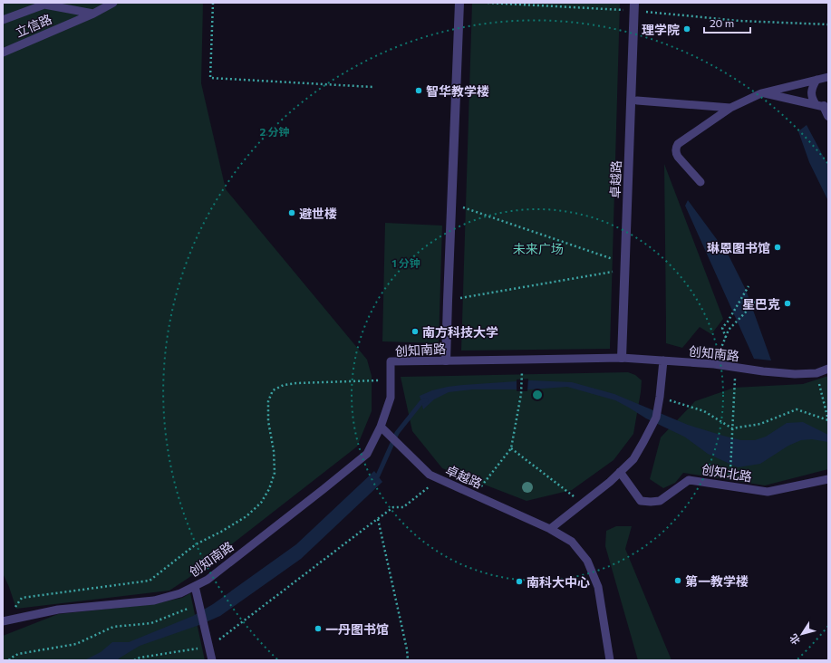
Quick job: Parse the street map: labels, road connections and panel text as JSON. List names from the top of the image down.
{
  "streets": {
    "street": ["卓越路"],
    "lane": ["立信路", "创知南路", "创知北路"]
  },
  "crossings": [
    ["卓越路", "创知南路"]
  ],
  "parks": ["未来广场"],
  "places": [
    "理学院",
    "智华教学楼",
    "避世楼",
    "琳恩图书馆",
    "星巴克",
    "南方科技大学",
    "第一教学楼",
    "南科大中心",
    "一丹图书馆"
  ],
  "scale_bar": "20 m",
  "north": "bottom left",
  "rings": ["2 分钟", "1 分钟"]
}
